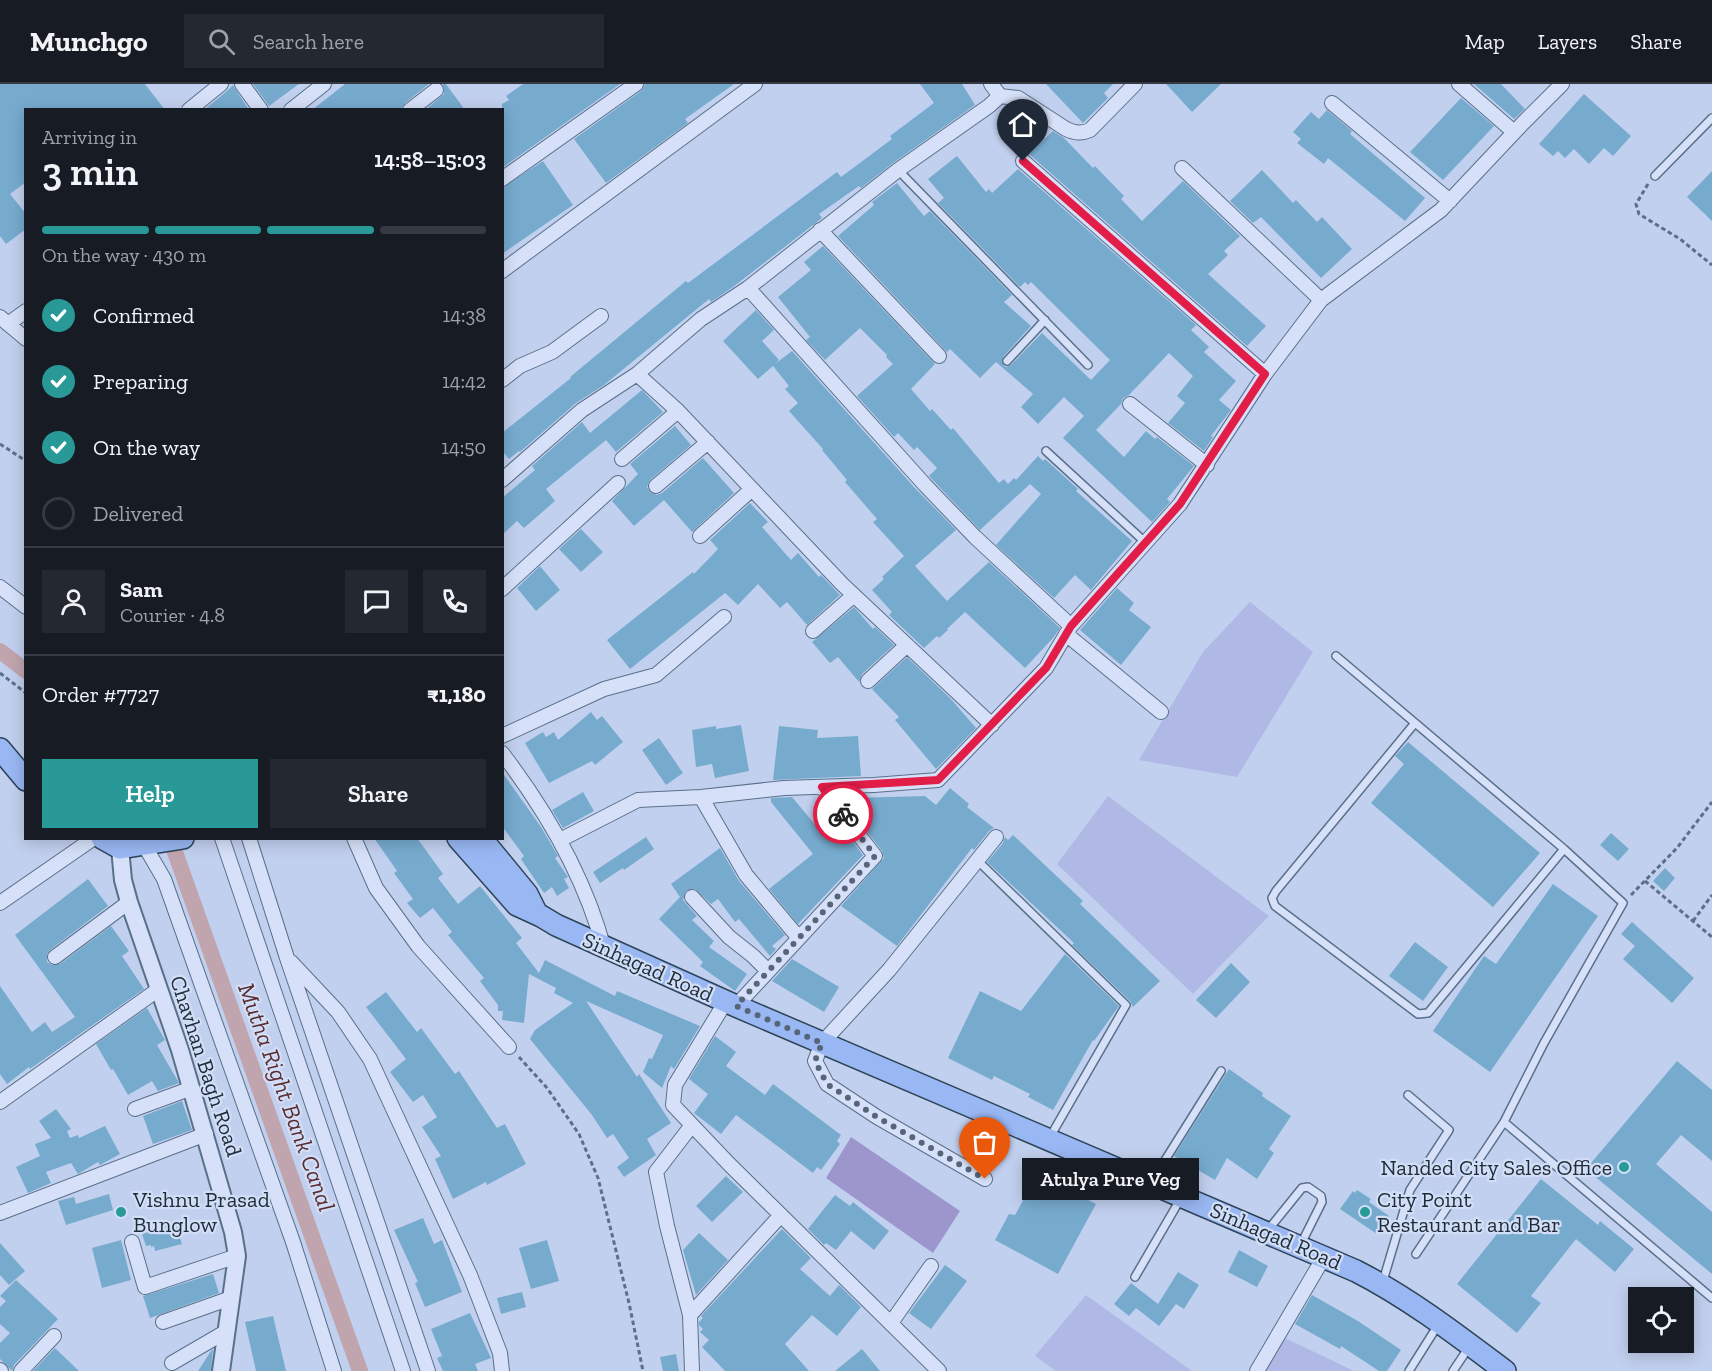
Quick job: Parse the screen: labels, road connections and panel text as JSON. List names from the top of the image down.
{
  "streets": {
    "main road": ["Sinhagad Road"],
    "street": ["Chavhan Bagh Road"]
  },
  "water": ["Mutha Right Bank Canal"],
  "places": [
    "Nanded City Sales Office",
    "Atulya Pure Veg",
    "Vishnu Prasad Bunglow",
    "City Point Restaurant and Bar"
  ],
  "page": {
    "header": "Munchgo",
    "search": "Search here",
    "nav": ["Map", "Layers", "Share"],
    "heading": ["3 min", "Arriving in", "14:58–15:03"],
    "panel": [
      "Sam",
      "Courier · 4.8",
      "Order #7727",
      "₹1,180"
    ],
    "bar": "On the way · 430 m",
    "list": [
      ["Confirmed", "14:38"],
      ["Preparing", "14:42"],
      ["On the way", "14:50"],
      "Delivered"
    ],
    "buttons": ["Help", "Share"],
    "bubble": "Atulya Pure Veg"
  }
}
